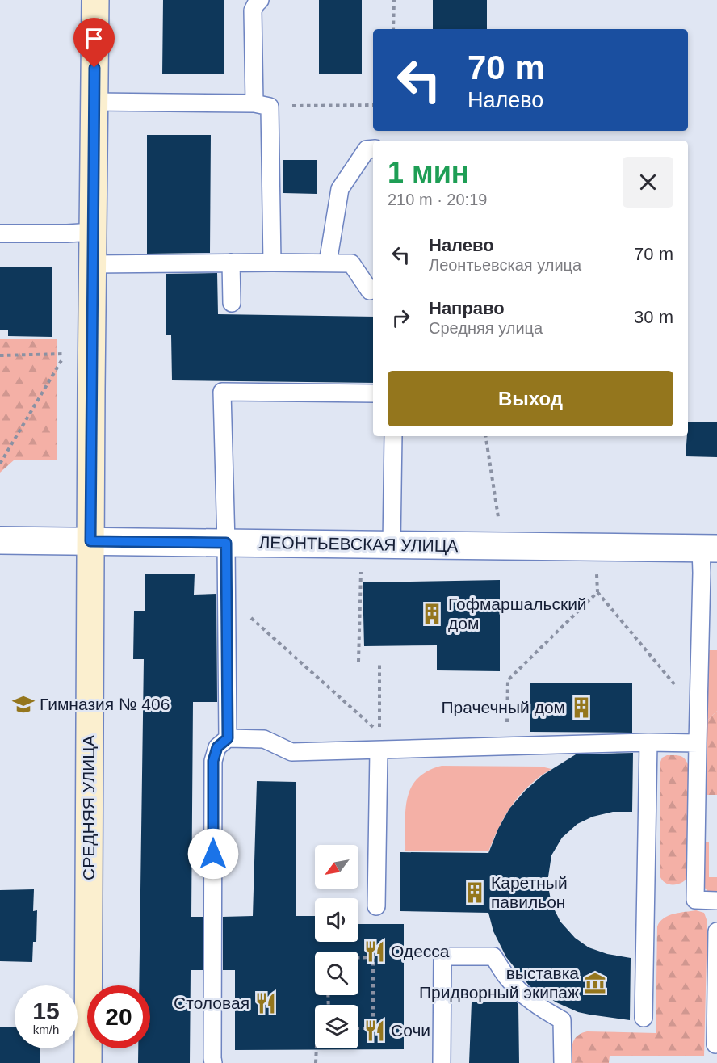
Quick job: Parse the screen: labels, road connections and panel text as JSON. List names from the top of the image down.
{
  "streets": {
    "main road": ["СРЕДНЯЯ УЛИЦА"],
    "street": ["ЛЕОНТЬЕВСКАЯ УЛИЦА"]
  },
  "crossings": [
    ["ЛЕОНТЬЕВСКАЯ УЛИЦА", "СРЕДНЯЯ УЛИЦА"]
  ],
  "places": {
    "building": ["Гофмаршальский дом", "Прачечный дом", "Каретный павильон"],
    "school or university": ["Гимназия № 406"],
    "restaurant": ["Одесса", "Столовая", "Сочи"],
    "museum": ["выставка Придворный экипаж"]
  },
  "north": "bottom left",
  "page": {
    "turn": ["70 m", "Налево"],
    "heading": ["1 мин", "210 m · 20:19"],
    "list": [
      {
        "name": "Налево",
        "note": "Леонтьевская улица",
        "value": "70 m"
      },
      {
        "name": "Направо",
        "note": "Средняя улица",
        "value": "30 m"
      }
    ],
    "buttons": "Выход",
    "speed": "15 km/h",
    "limit": "20"
  }
}
